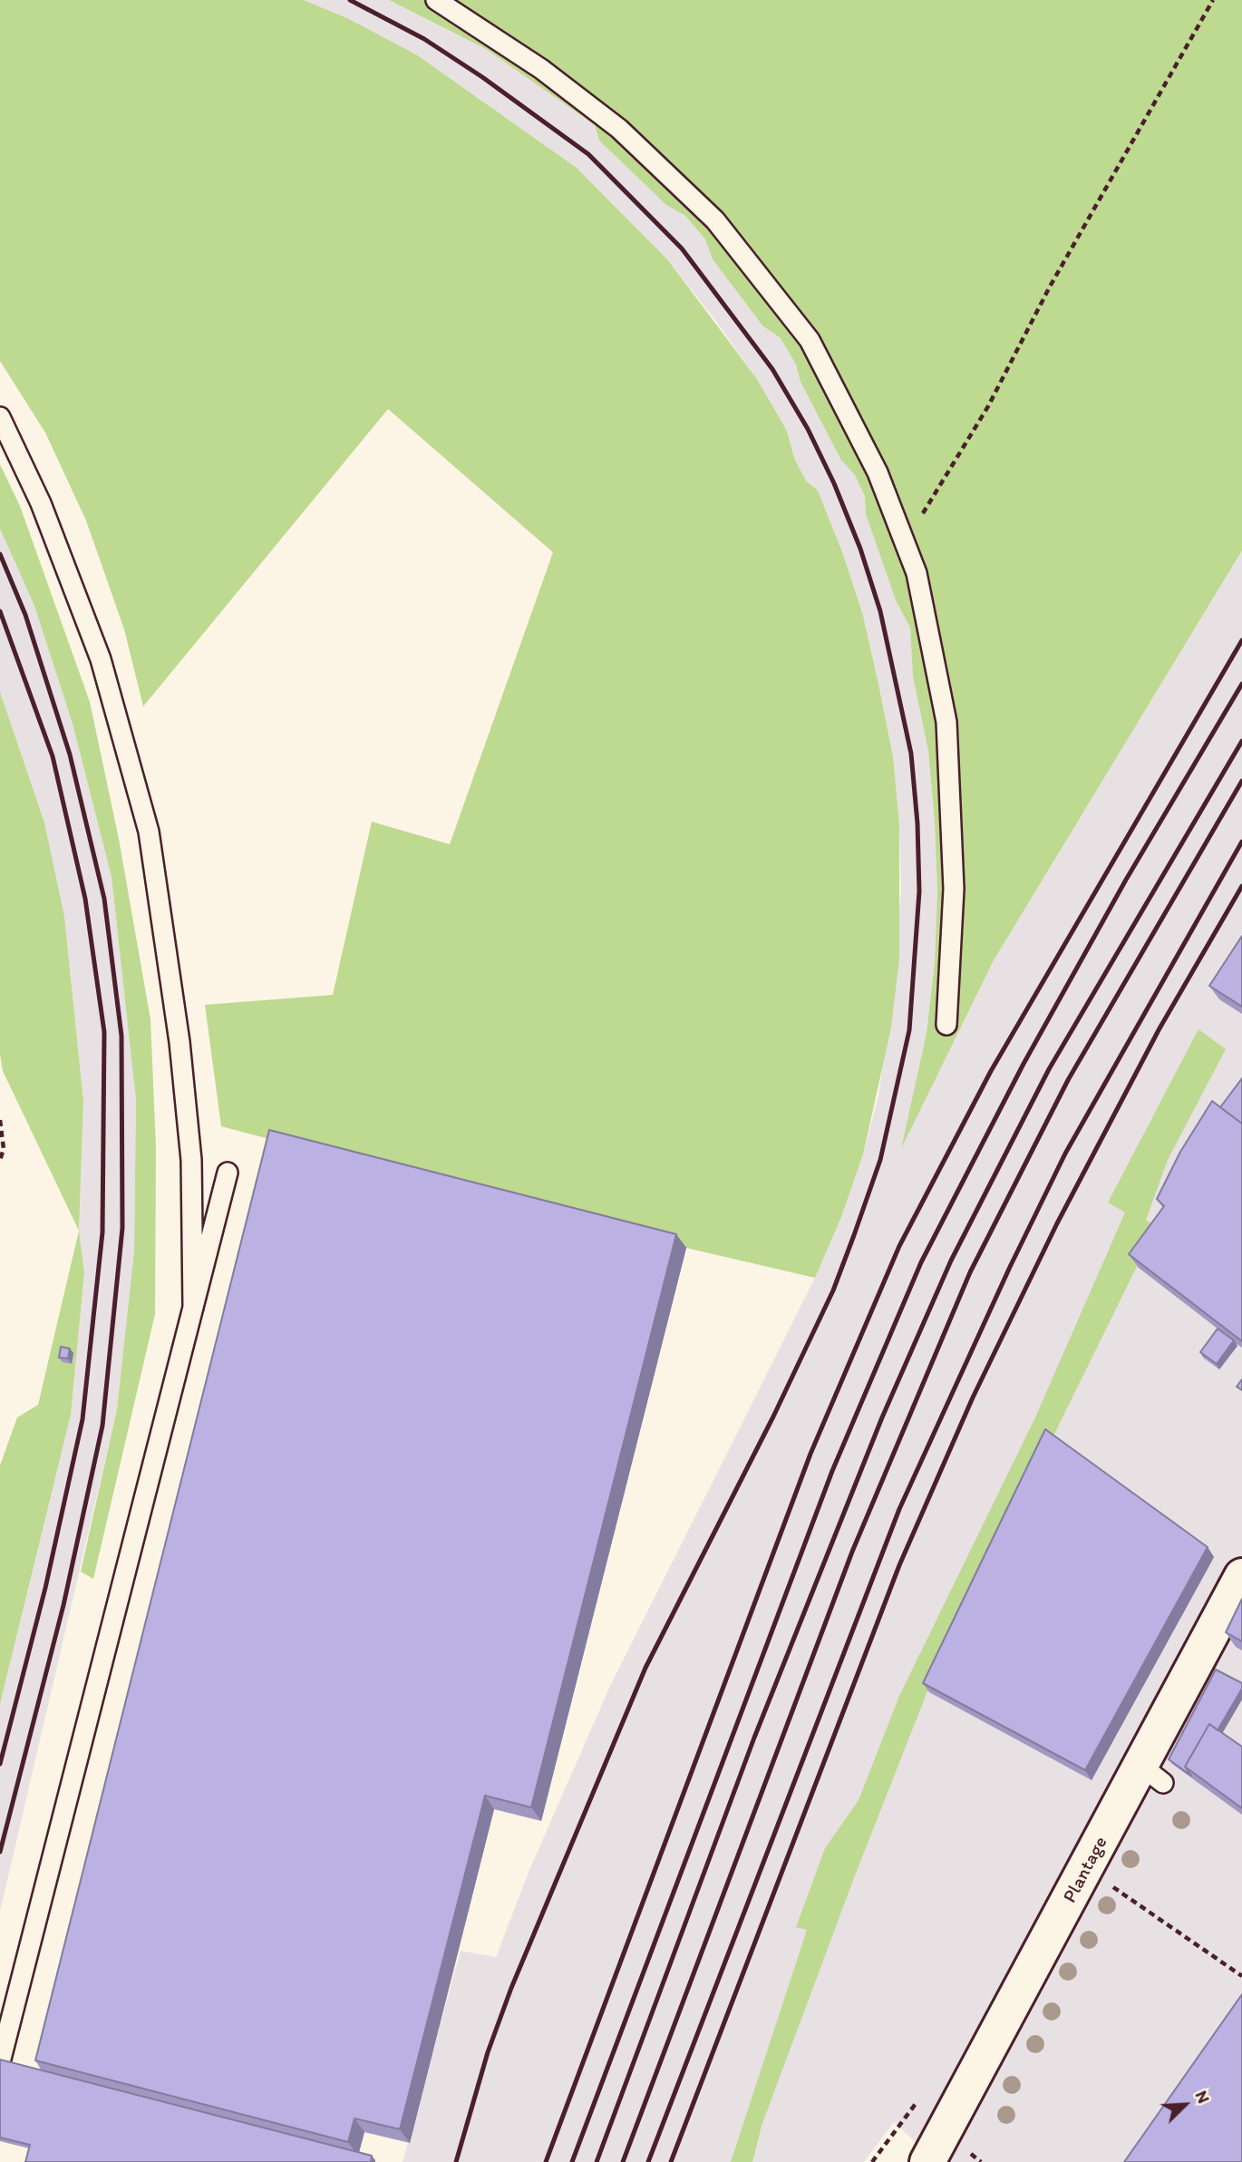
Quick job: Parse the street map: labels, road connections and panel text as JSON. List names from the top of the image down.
{
  "streets": {
    "street": ["Plantage"]
  },
  "north": "top right"
}
